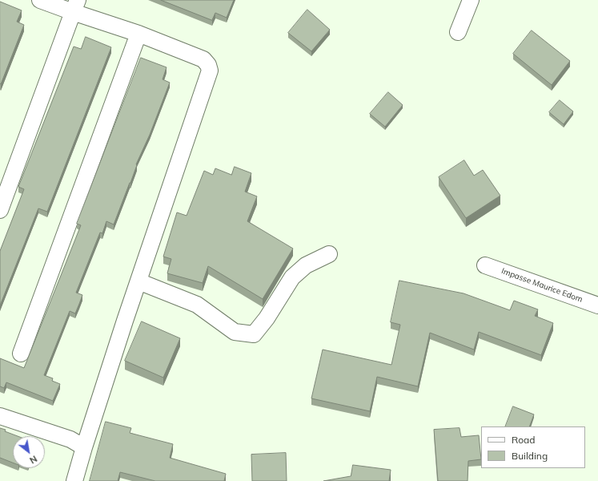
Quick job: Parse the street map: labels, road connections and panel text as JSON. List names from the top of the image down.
{
  "streets": {
    "street": ["Impasse Maurice Edom"]
  },
  "legend": ["Road", "Building"],
  "north": "bottom right"
}
